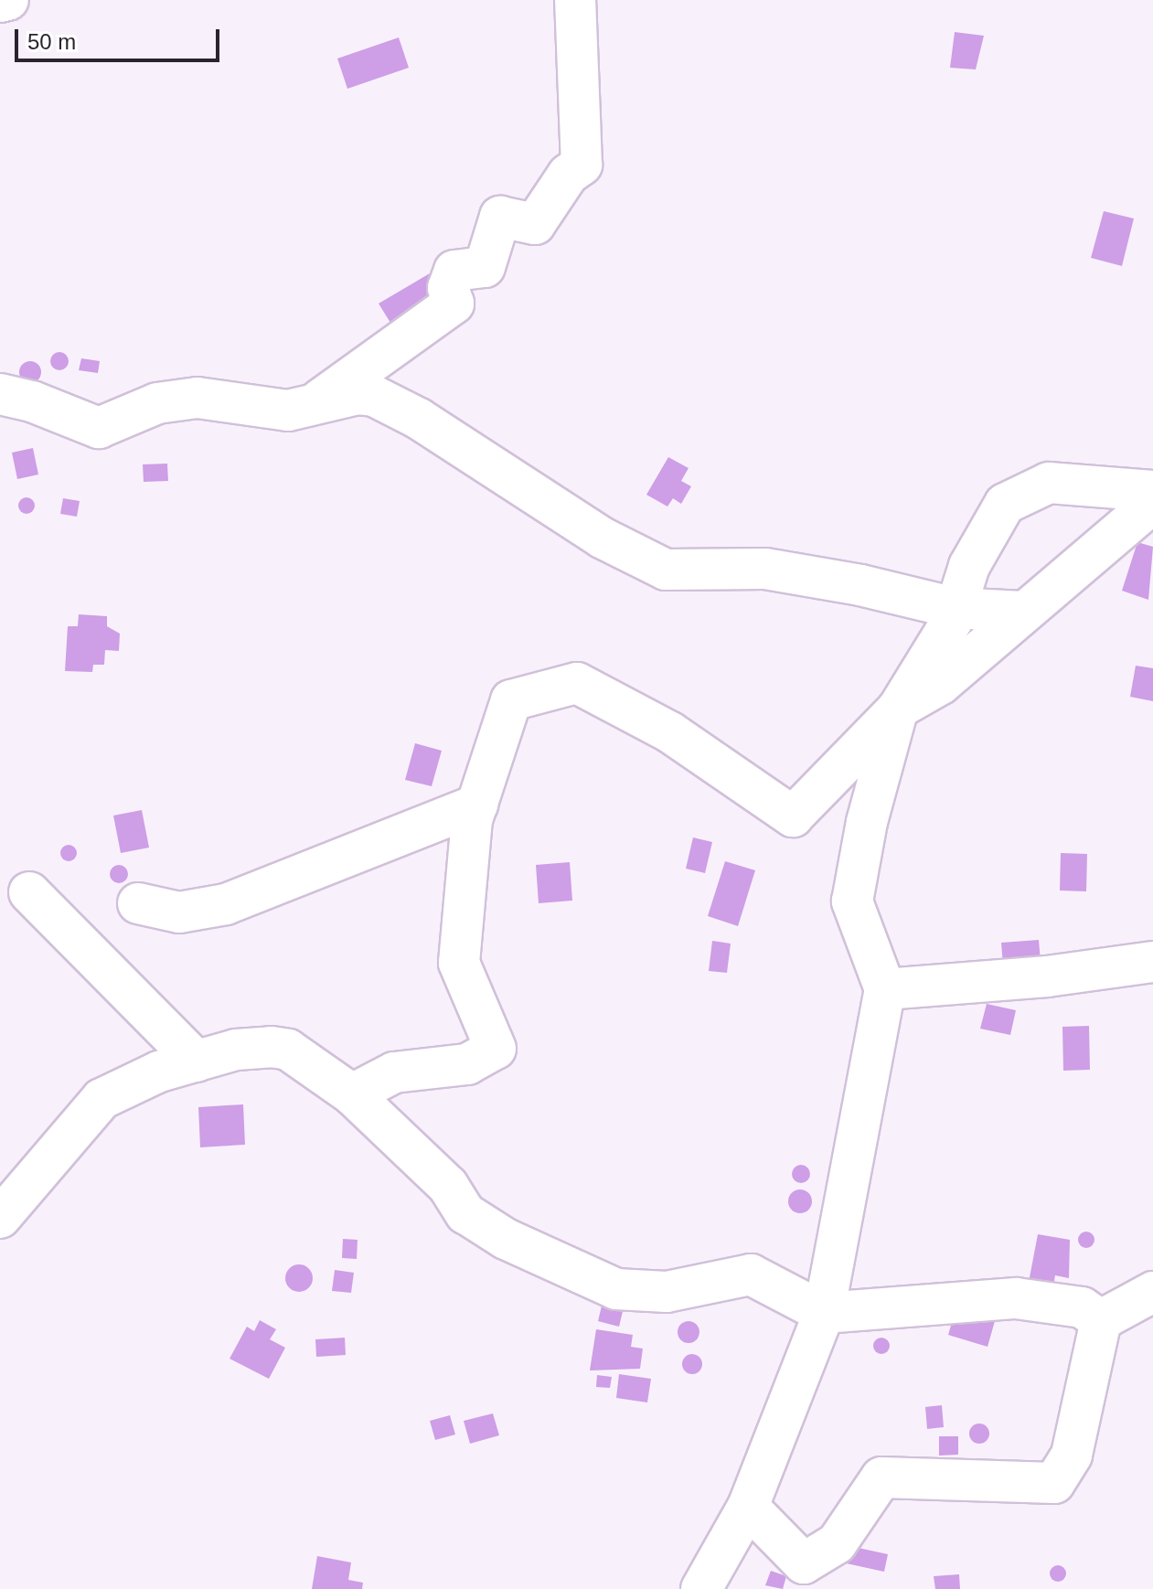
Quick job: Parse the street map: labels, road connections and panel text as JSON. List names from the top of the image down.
{
  "scale_bar": "50 m"
}
